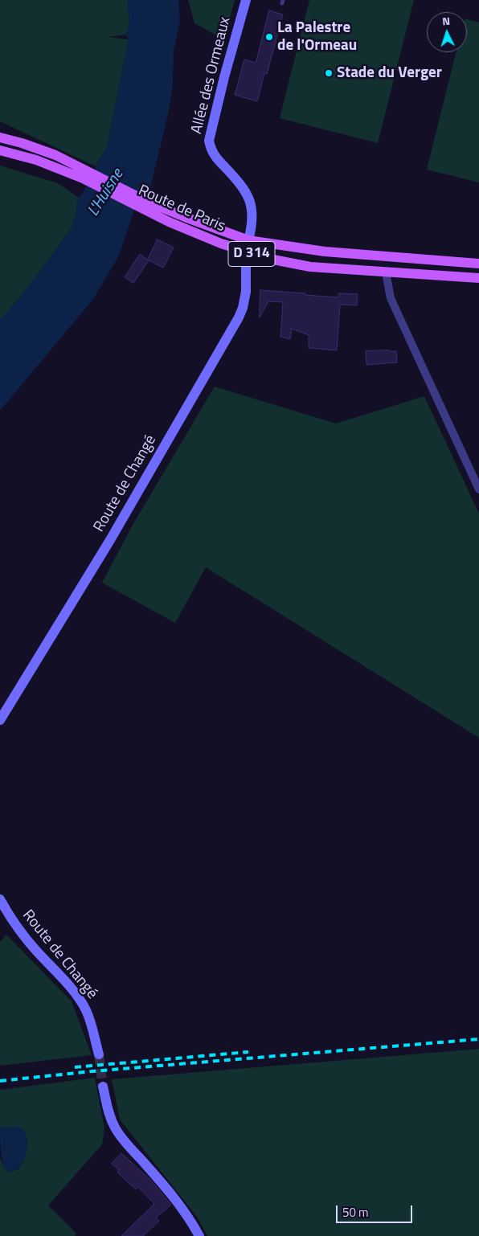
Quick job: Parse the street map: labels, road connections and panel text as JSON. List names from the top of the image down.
{
  "streets": {
    "main road": ["Route de Paris", "D 314"],
    "street": ["Allée des Ormeaux", "Route de Changé"]
  },
  "crossings": [
    ["Allée des Ormeaux", "Route de Paris"],
    ["Route de Paris", "Route de Changé"]
  ],
  "water": ["L'Huisne"],
  "places": ["La Palestre de l'Ormeau", "Stade du Verger"],
  "scale_bar": "50 m",
  "north": "top"
}
